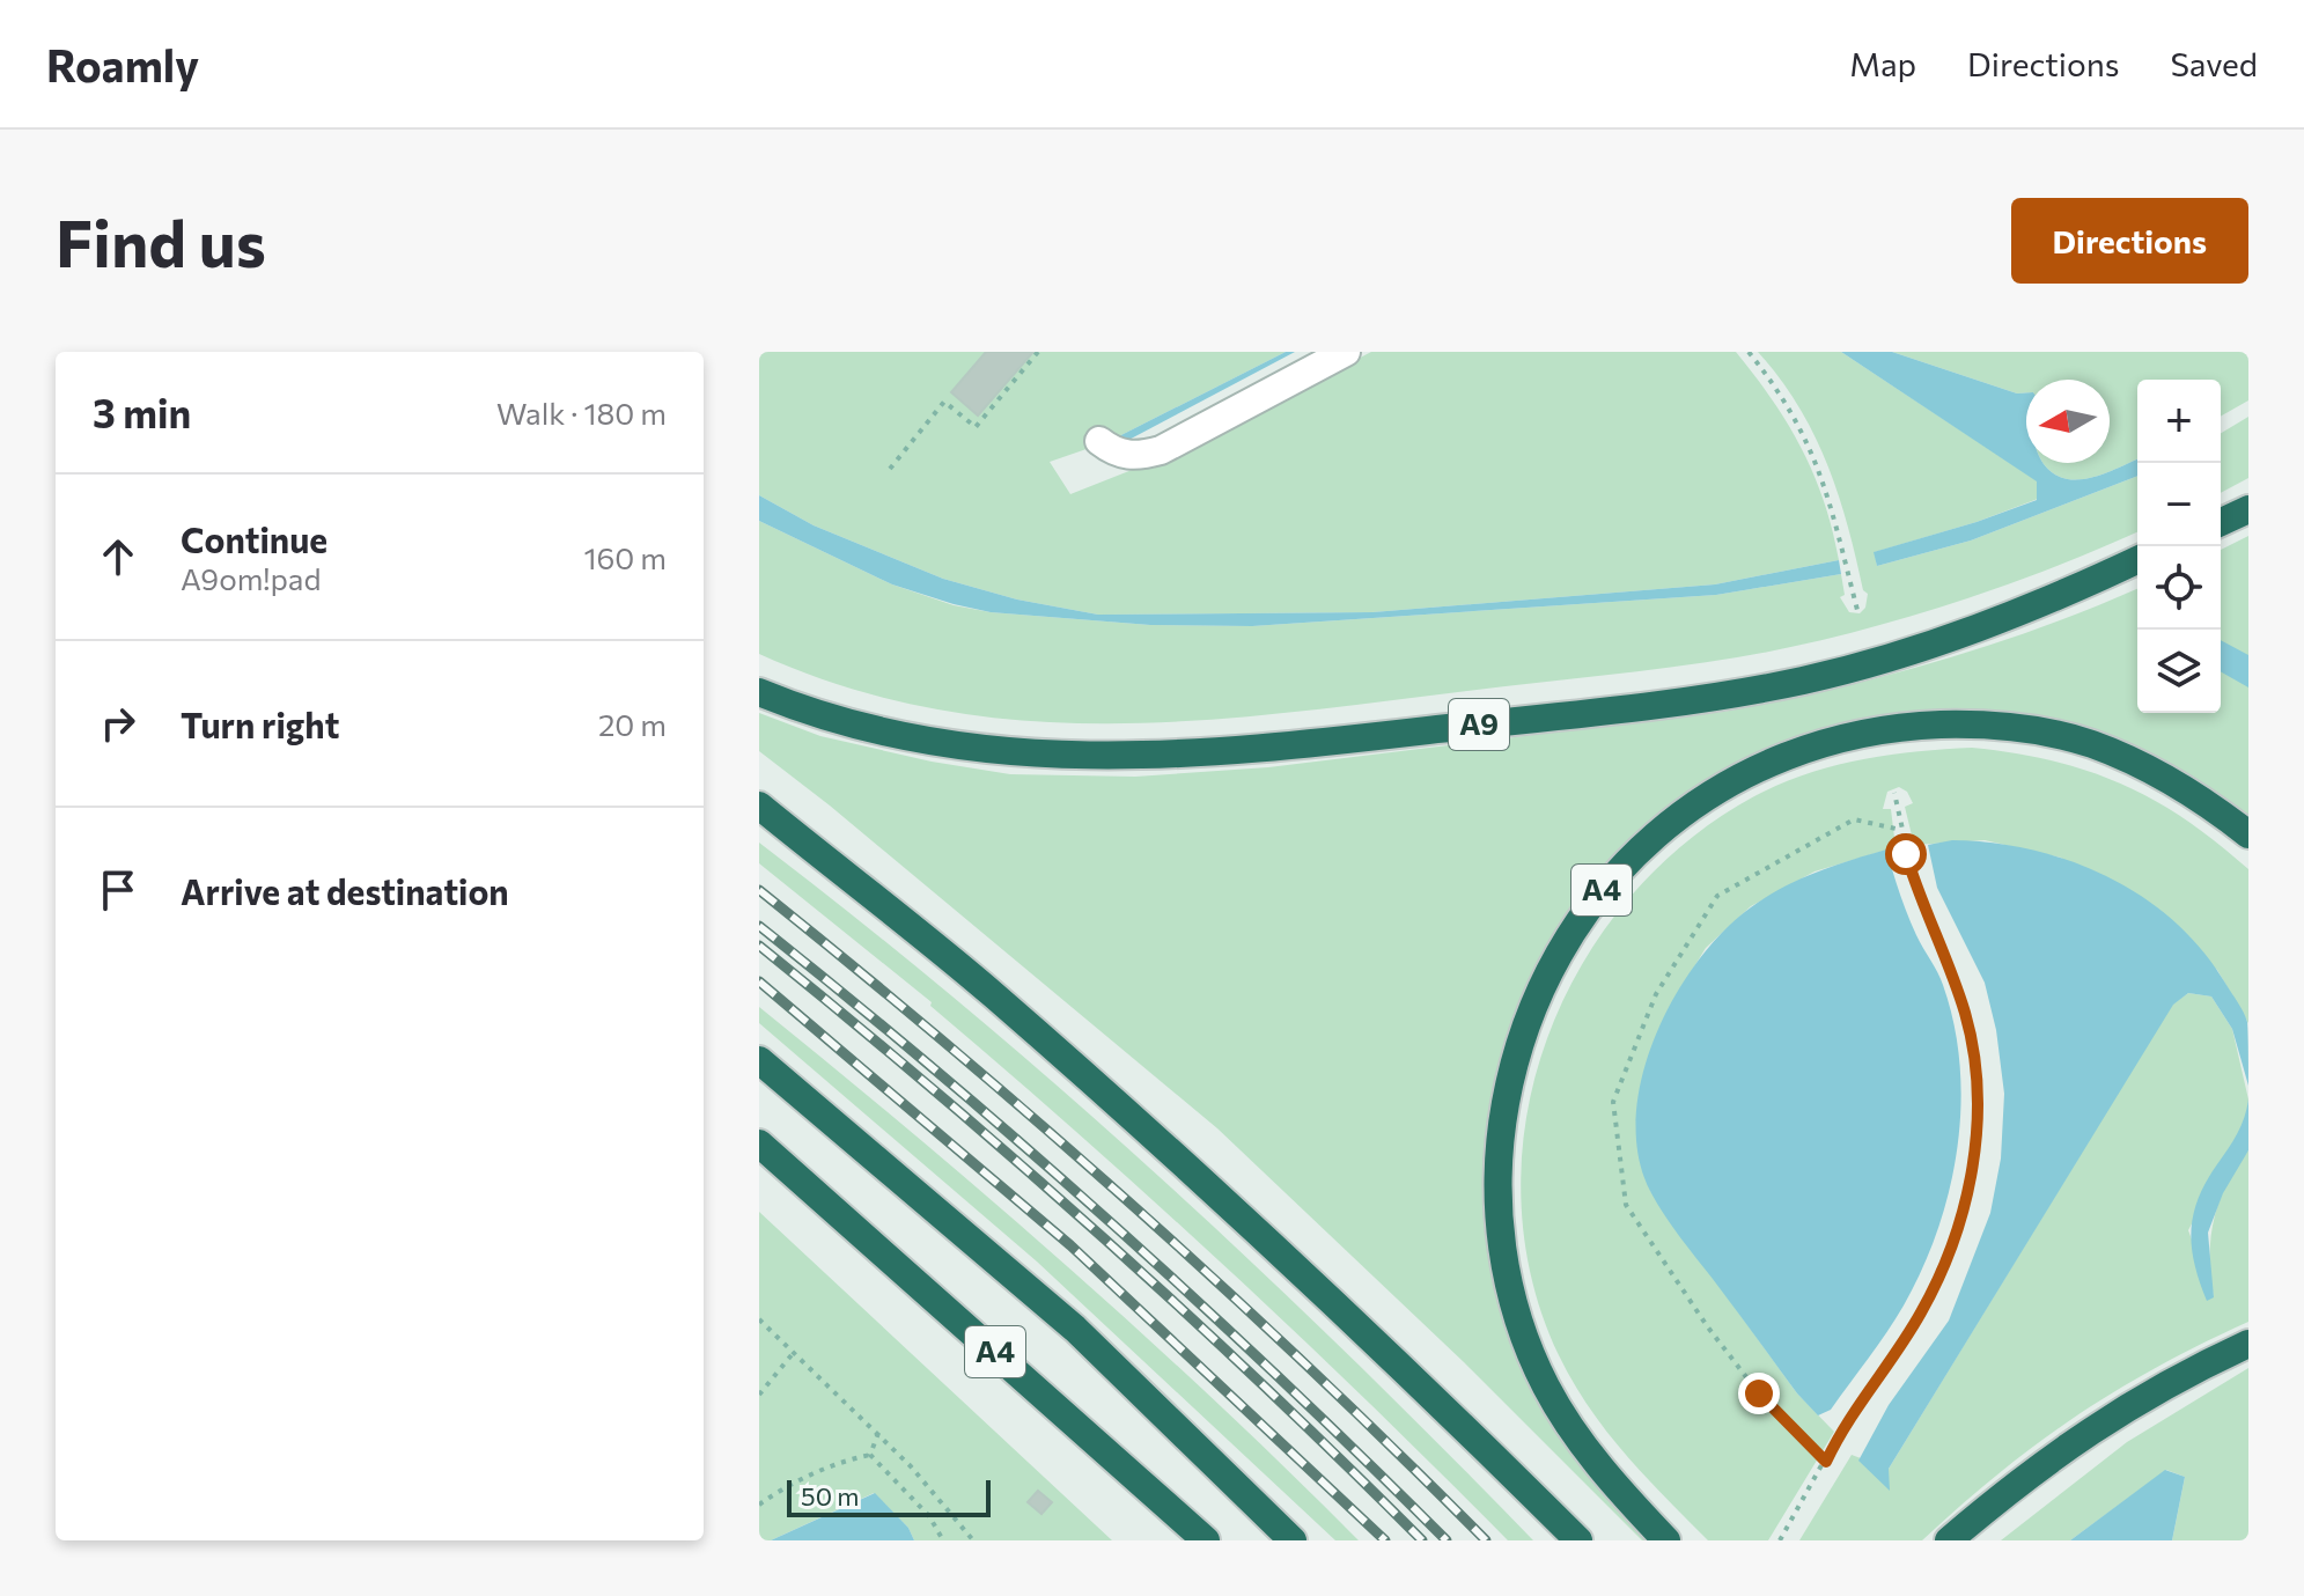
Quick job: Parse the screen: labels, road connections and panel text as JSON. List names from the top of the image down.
{
  "streets": {
    "highway": ["A9", "A4"]
  },
  "scale_bar": "50 m",
  "north": "left",
  "page": {
    "header": "Roamly",
    "nav": ["Map", "Directions", "Saved"],
    "buttons": "Directions",
    "title": "Find us",
    "heading": ["3 min", "Walk · 180 m"],
    "map_buttons": ["+", "−"],
    "list": [
      ["Continue", "A9om!pad", "160 m"],
      ["Turn right", "20 m"],
      "Arrive at destination"
    ],
    "scale": "50 m"
  }
}
